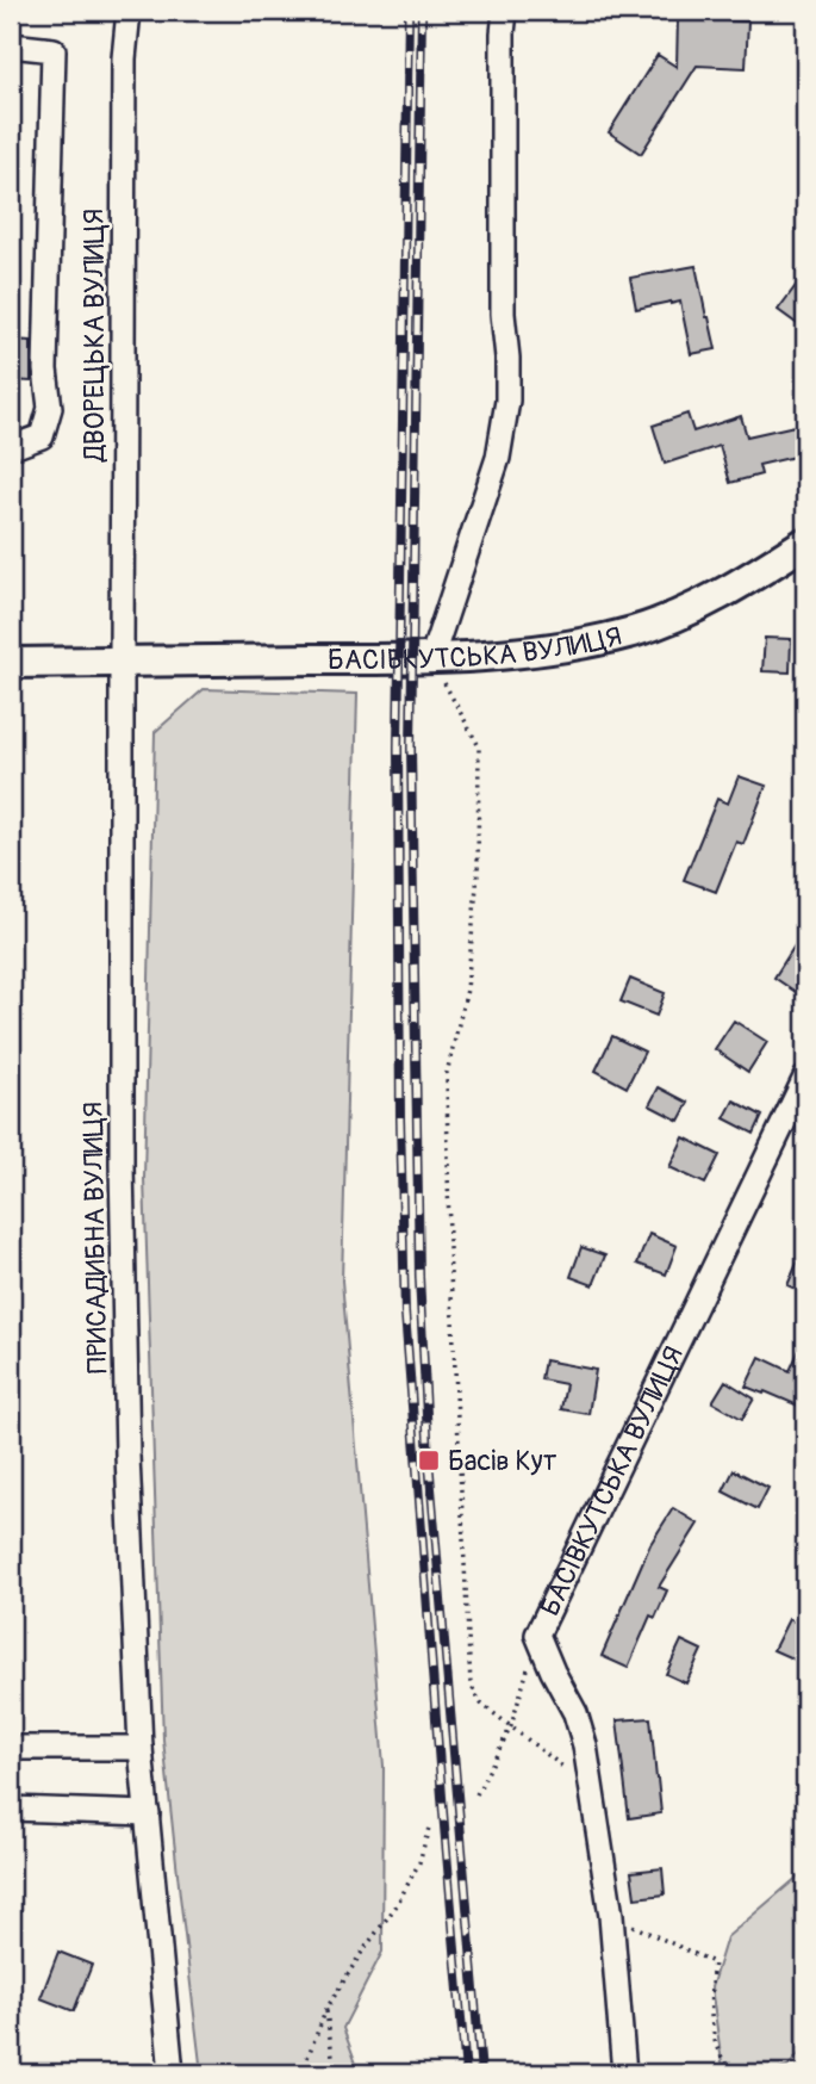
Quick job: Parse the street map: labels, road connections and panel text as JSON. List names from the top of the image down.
{
  "streets": {
    "main road": ["БАСІВКУТСЬКА ВУЛИЦЯ"],
    "street": ["ДВОРЕЦЬКА ВУЛИЦЯ", "ПРИСАДИБНА ВУЛИЦЯ"]
  },
  "crossings": [
    ["ДВОРЕЦЬКА ВУЛИЦЯ", "БАСІВКУТСЬКА ВУЛИЦЯ"],
    ["ДВОРЕЦЬКА ВУЛИЦЯ", "ПРИСАДИБНА ВУЛИЦЯ"],
    ["БАСІВКУТСЬКА ВУЛИЦЯ", "ПРИСАДИБНА ВУЛИЦЯ"]
  ],
  "places": {
    "transit": ["Басів Кут"]
  }
}
